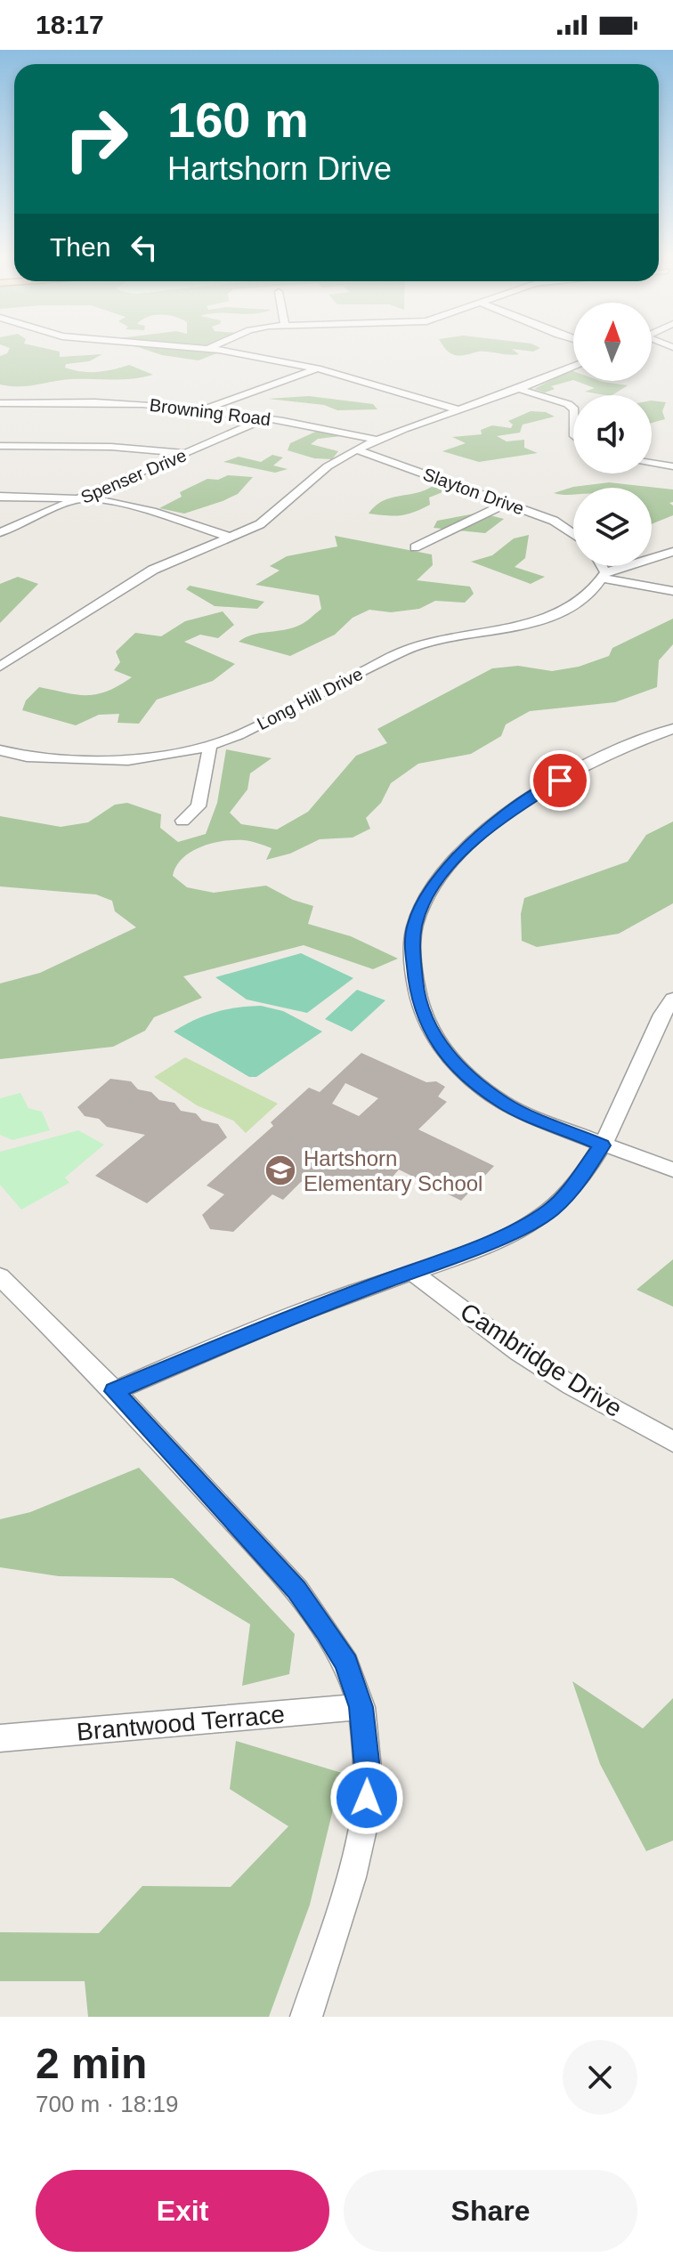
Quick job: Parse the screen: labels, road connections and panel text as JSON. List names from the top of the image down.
{
  "streets": {
    "street": [
      "Browning Road",
      "Spenser Drive",
      "Slayton Drive",
      "Long Hill Drive",
      "Cambridge Drive",
      "Brantwood Terrace"
    ]
  },
  "crossings": [
    ["Browning Road", "Spenser Drive"]
  ],
  "places": {
    "school or university": ["Hartshorn Elementary School"]
  },
  "north": "top",
  "page": {
    "status": "18:17",
    "turn": ["160 m", "Hartshorn Drive"],
    "then": "Then",
    "heading": ["2 min", "700 m · 18:19"],
    "buttons": ["Exit", "Share"]
  }
}
